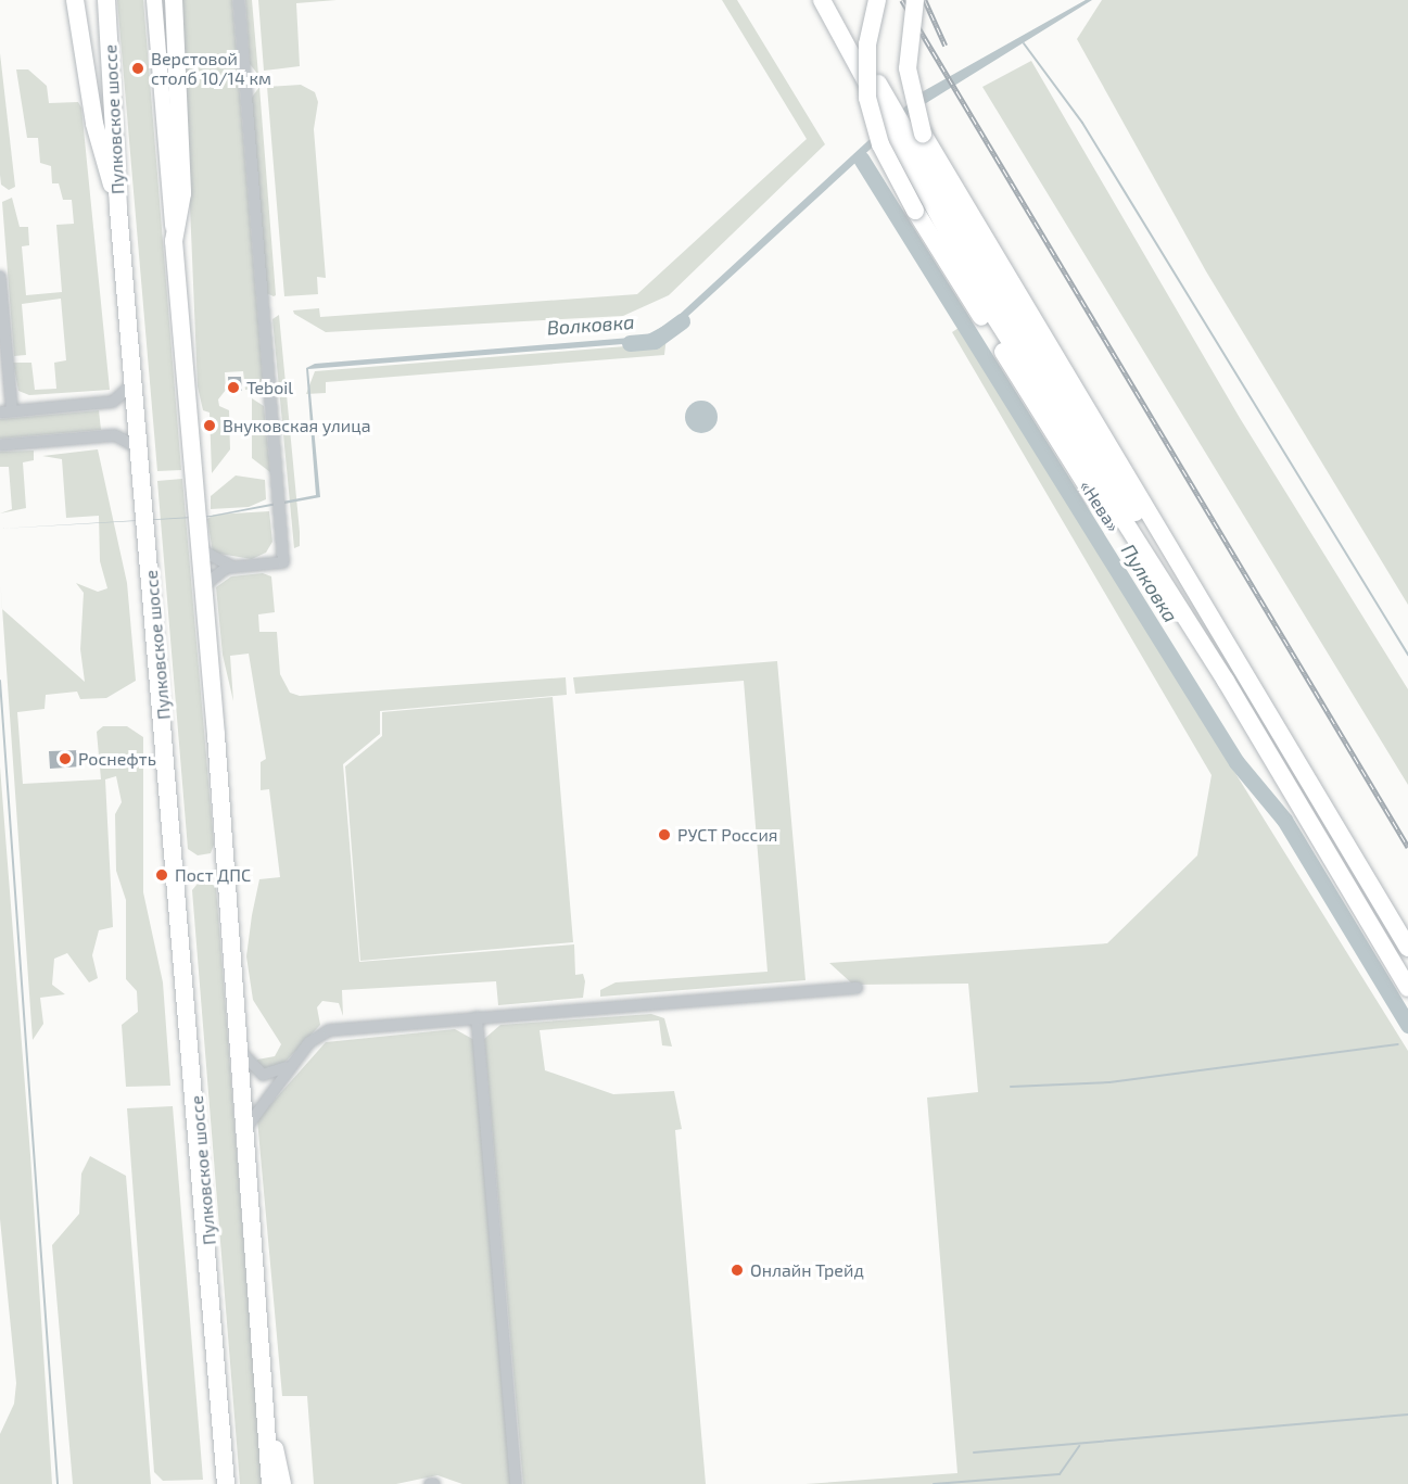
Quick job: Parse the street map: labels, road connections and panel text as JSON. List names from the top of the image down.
{
  "streets": {
    "highway": ["Пулковское шоссе", "«Нева»"]
  },
  "water": ["Волковка", "Пулковка"],
  "places": [
    "Верстовой столб 10/14 км",
    "Teboil",
    "Внуковская улица",
    "Роснефть",
    "РУСТ Россия",
    "Пост ДПС",
    "Онлайн Трейд"
  ]
}
